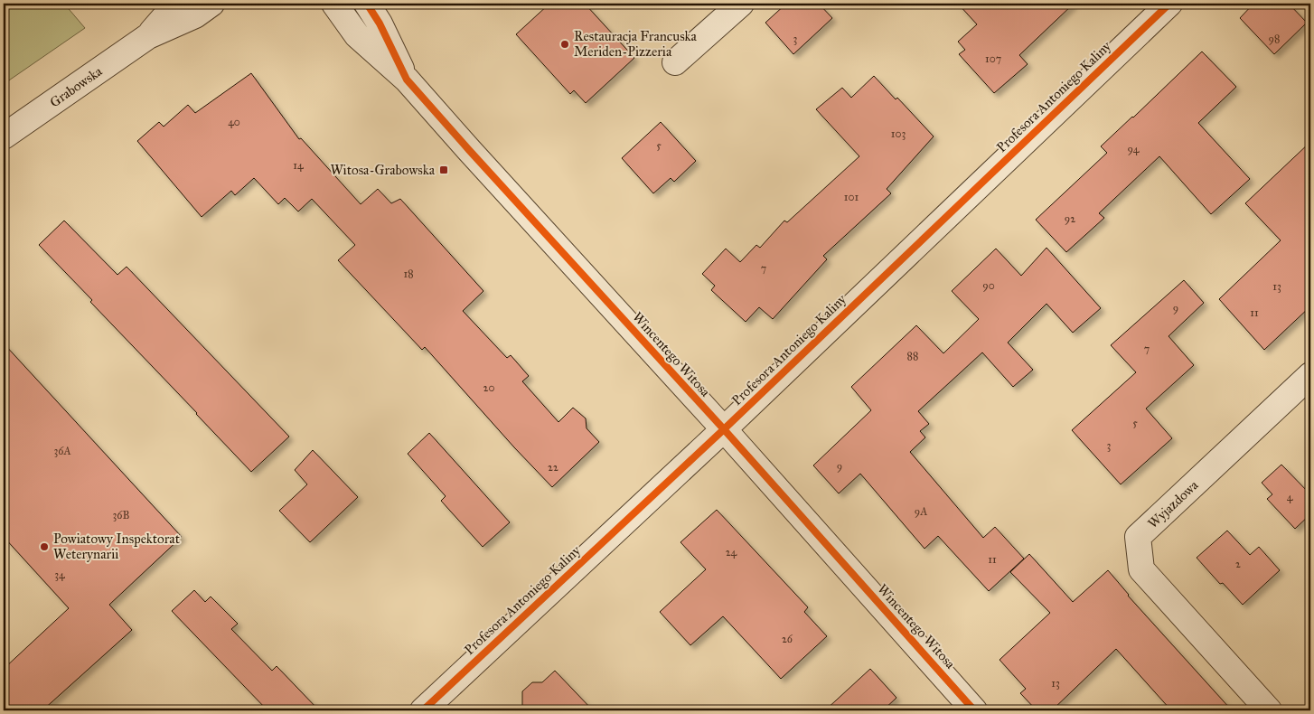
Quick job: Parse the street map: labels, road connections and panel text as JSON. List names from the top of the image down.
{
  "streets": {
    "street": [
      "Grabowska",
      "Profesora Antoniego Kaliny",
      "Wincentego Witosa",
      "Wyjazdowa"
    ]
  },
  "crossings": [
    ["Profesora Antoniego Kaliny", "Wincentego Witosa"]
  ],
  "places": {
    "other": ["Restauracja Francuska Meriden-Pizzeria", "Powiatowy Inspektorat Weterynarii"],
    "transit": ["Witosa-Grabowska"]
  },
  "house_numbers": [
    "3",
    "98",
    "107",
    "40",
    "103",
    "5",
    "94",
    "14",
    "101",
    "92",
    "7",
    "18",
    "90",
    "13",
    "9",
    "11",
    "7",
    "88",
    "20",
    "5",
    "3",
    "36A",
    "9",
    "22",
    "4",
    "9A",
    "36B",
    "24",
    "11",
    "2",
    "34",
    "26",
    "13"
  ]
}
